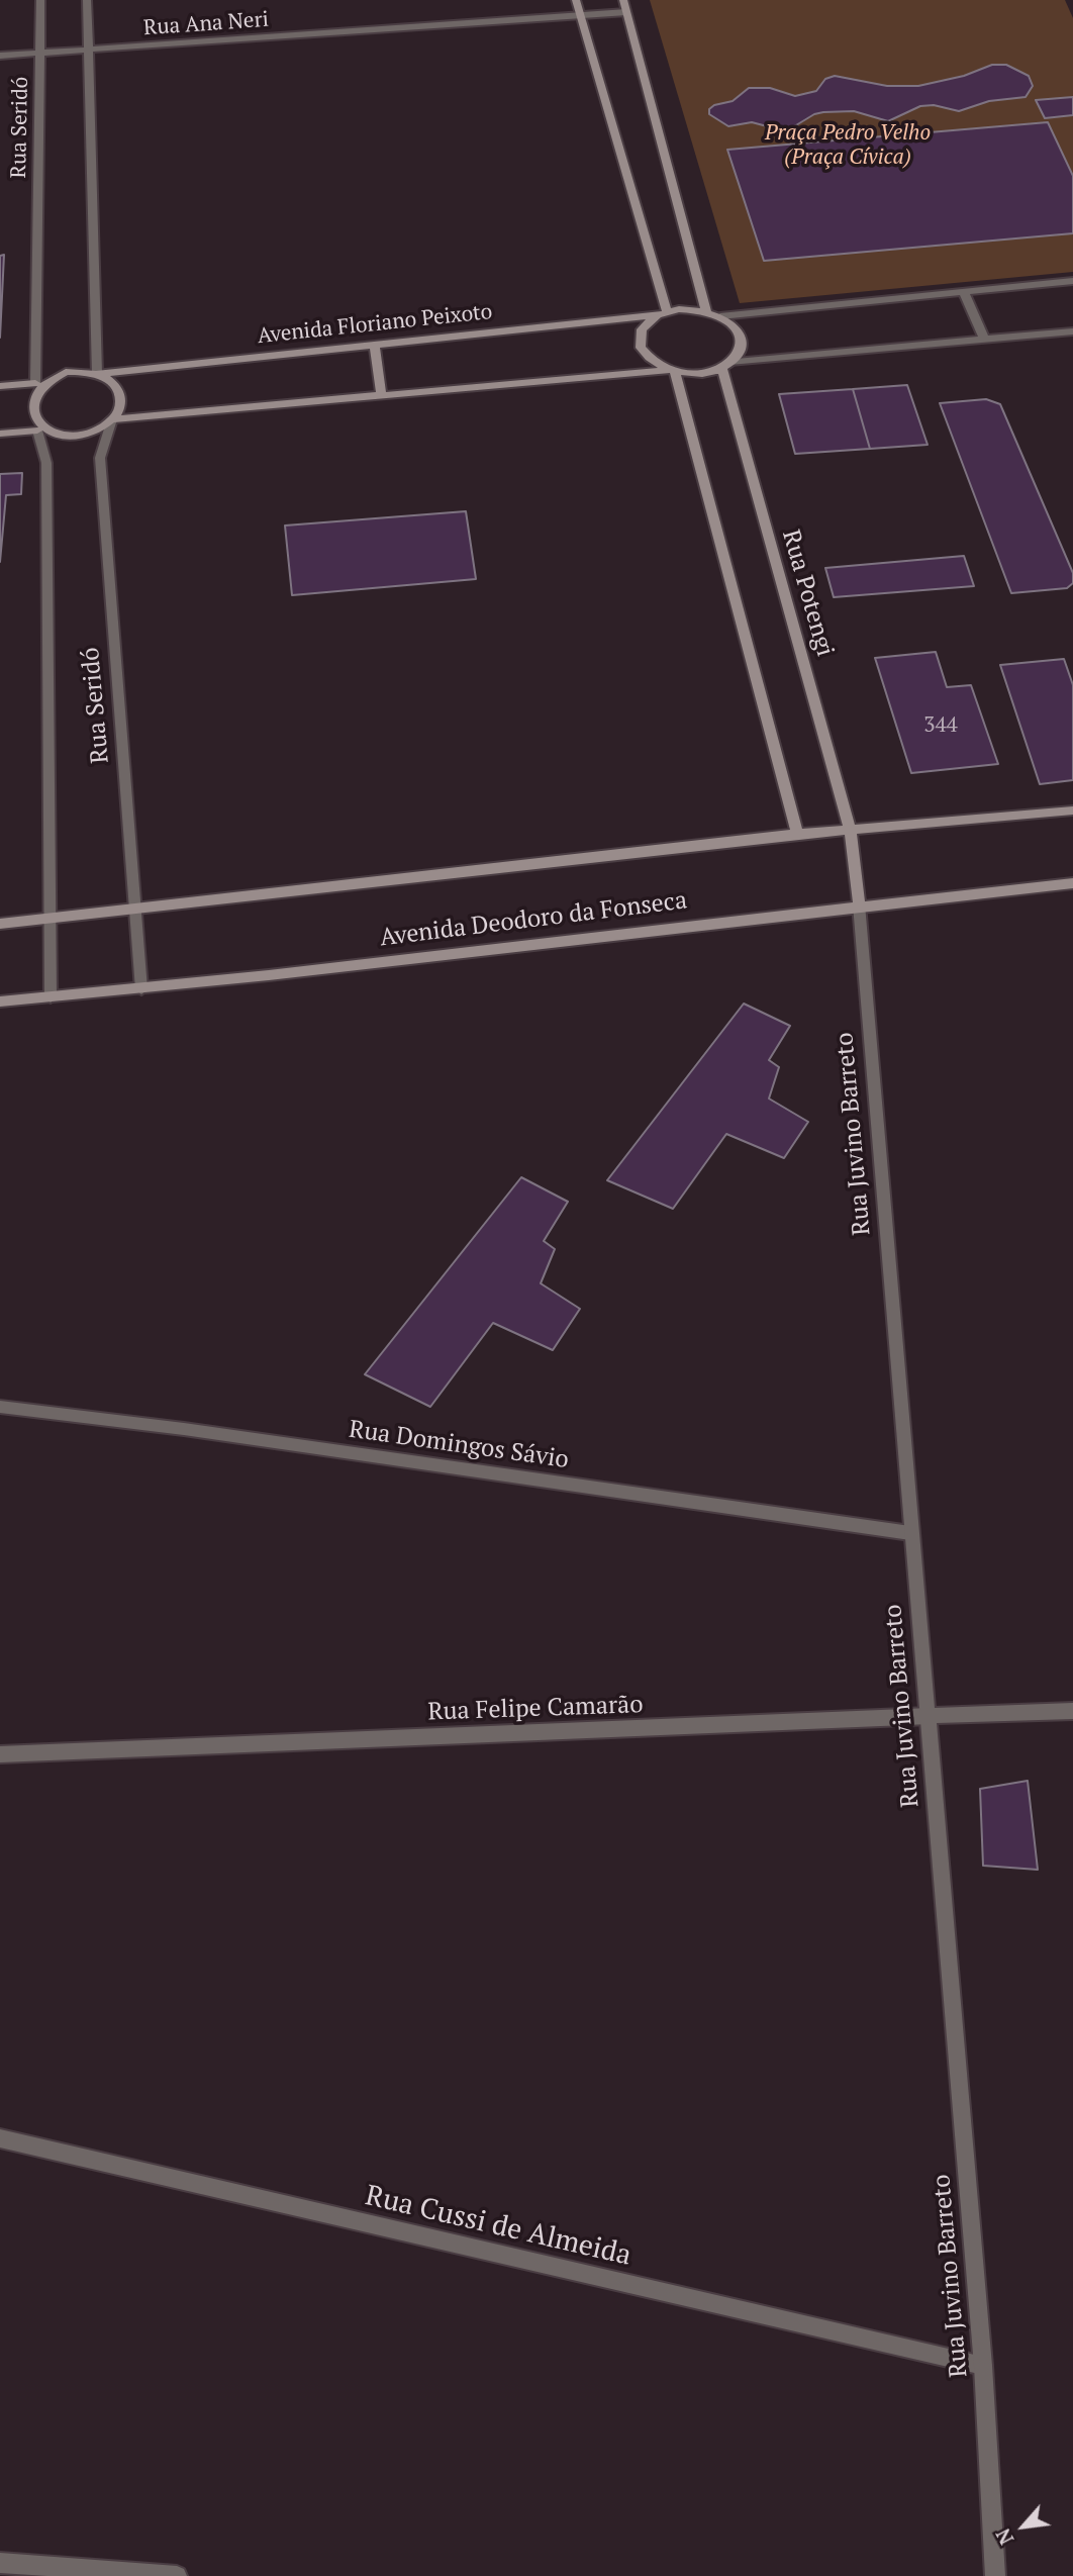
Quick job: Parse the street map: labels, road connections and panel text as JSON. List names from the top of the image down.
{
  "streets": {
    "main road": [
      "Avenida Floriano Peixoto",
      "Rua Potengi",
      "Avenida Deodoro da Fonseca",
      "Rua Juvino Barreto"
    ],
    "street": [
      "Rua Ana Neri",
      "Rua Seridó",
      "Rua Domingos Sávio",
      "Rua Felipe Camarão",
      "Rua Cussi de Almeida"
    ]
  },
  "crossings": [
    ["Rua Ana Neri", "Rua Seridó"],
    ["Rua Seridó", "Avenida Floriano Peixoto"],
    ["Rua Seridó", "Avenida Deodoro da Fonseca"],
    ["Avenida Floriano Peixoto", "Rua Potengi"],
    ["Rua Potengi", "Rua Juvino Barreto"],
    ["Avenida Deodoro da Fonseca", "Rua Juvino Barreto"],
    ["Rua Juvino Barreto", "Rua Domingos Sávio"],
    ["Rua Juvino Barreto", "Rua Felipe Camarão"],
    ["Rua Juvino Barreto", "Rua Cussi de Almeida"]
  ],
  "parks": ["Praça Pedro Velho (Praça Cívica)"],
  "house_numbers": ["344"],
  "north": "bottom left"
}
